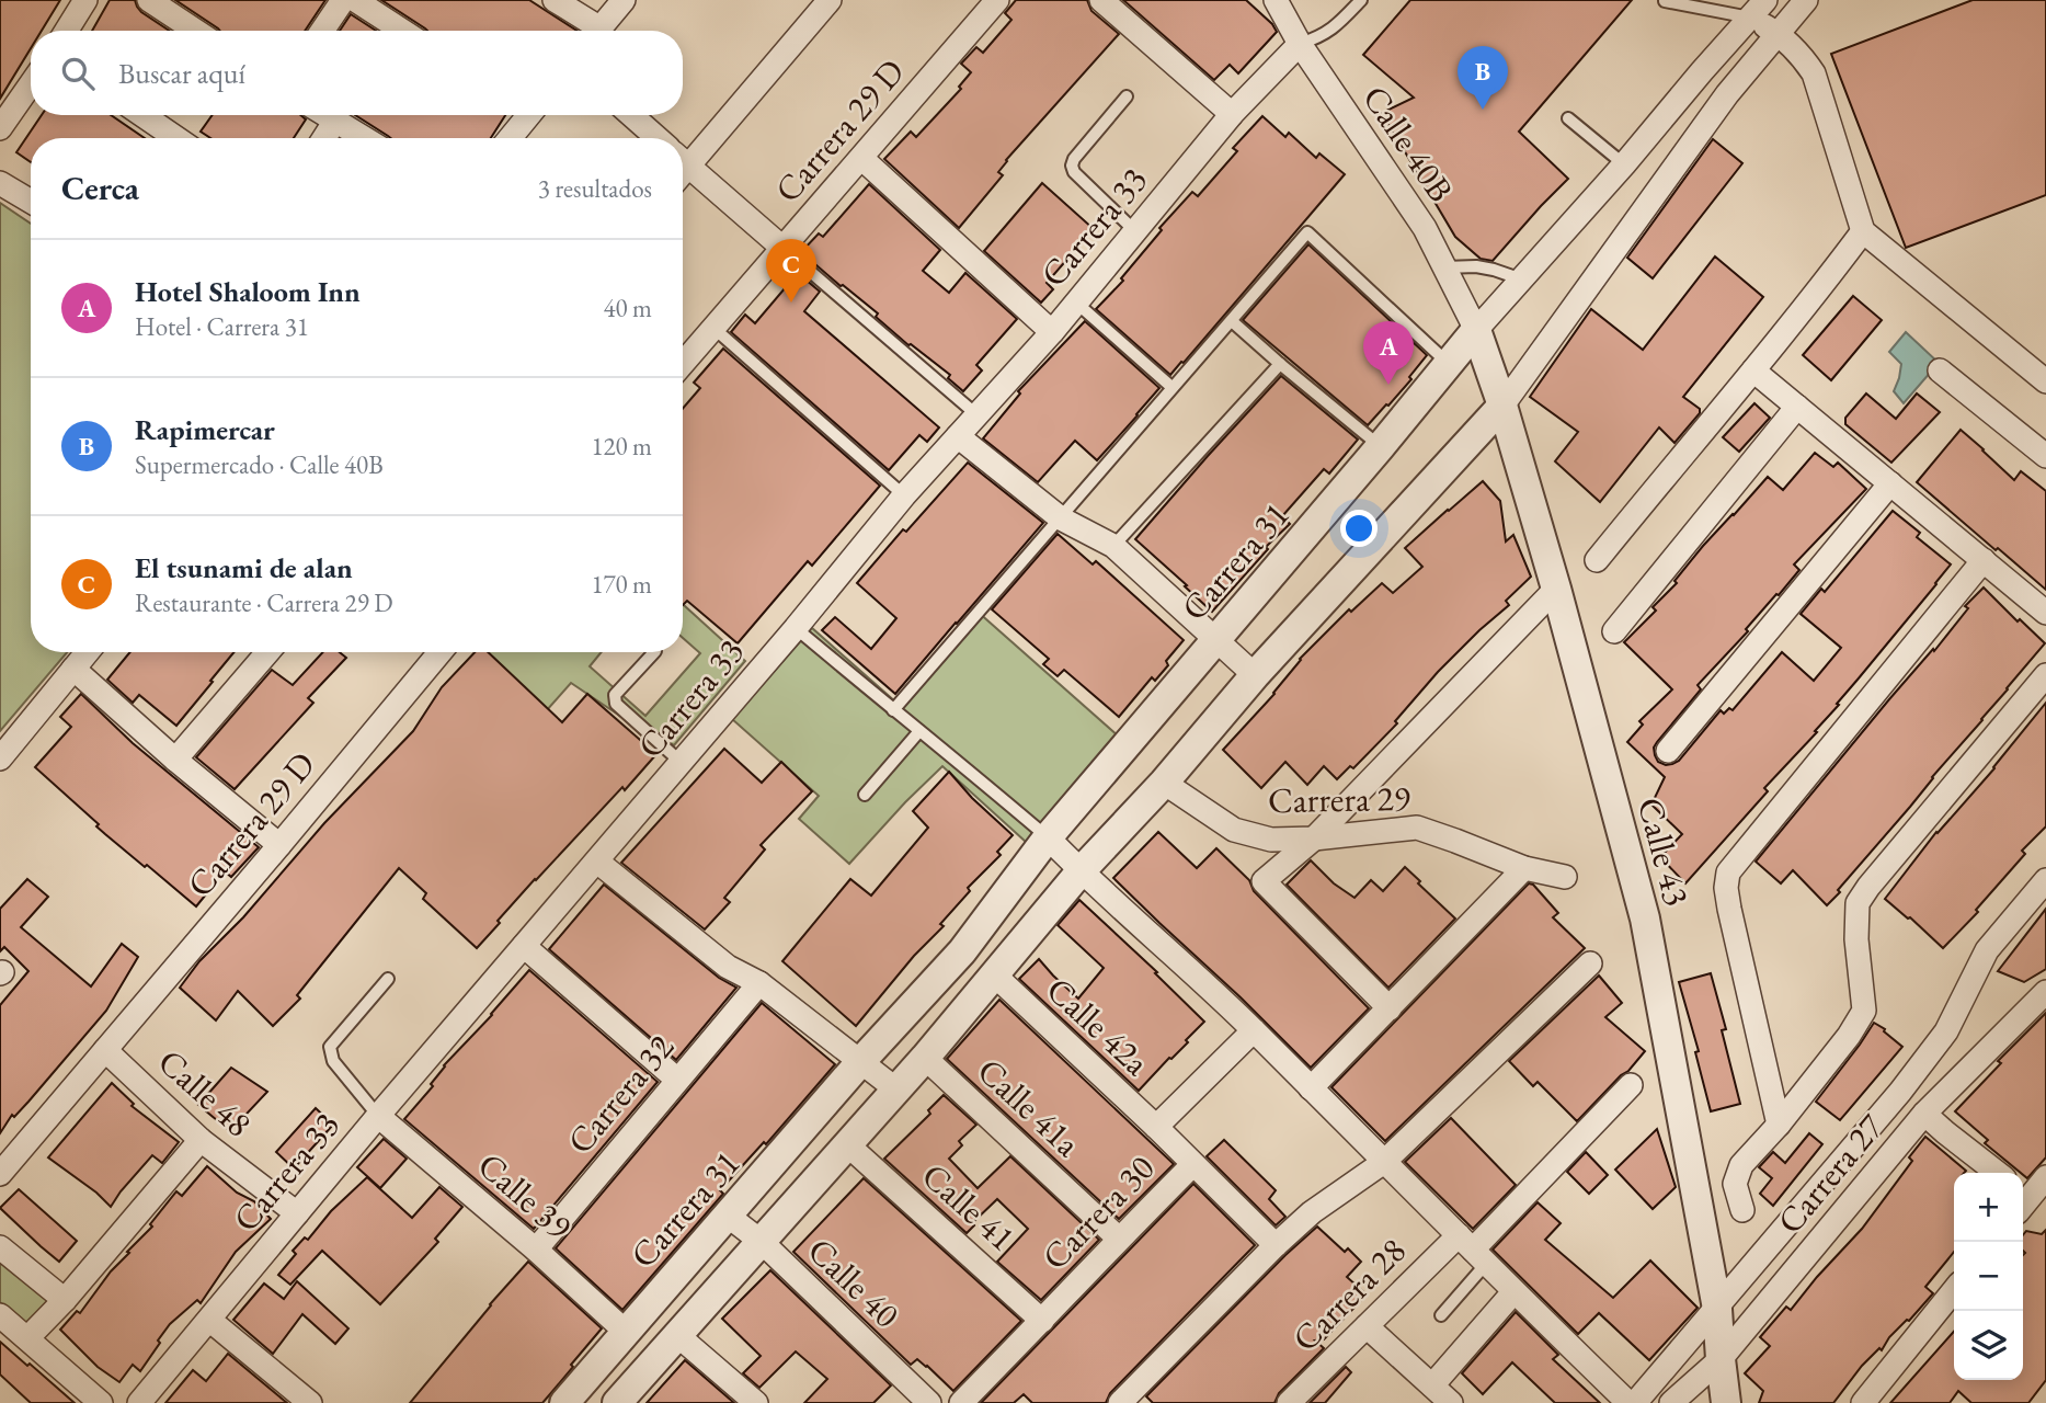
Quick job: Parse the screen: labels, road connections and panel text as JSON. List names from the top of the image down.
{
  "streets": {
    "street": [
      "Carrera 29 D",
      "Calle 40B",
      "Carrera 33",
      "Carrera 31",
      "Carrera 29",
      "Calle 43",
      "Calle 42a",
      "Calle 48",
      "Carrera 32",
      "Calle 41a",
      "Carrera 27",
      "Calle 39",
      "Calle 41",
      "Carrera 30",
      "Calle 40",
      "Carrera 28"
    ]
  },
  "crossings": [
    ["Carrera 29 D", "Calle 48"],
    ["Calle 40B", "Carrera 33"],
    ["Calle 40B", "Carrera 31"],
    ["Calle 40B", "Calle 43"],
    ["Carrera 33", "Calle 48"],
    ["Carrera 33", "Calle 39"],
    ["Carrera 31", "Calle 43"],
    ["Carrera 31", "Calle 39"],
    ["Carrera 31", "Calle 40"],
    ["Calle 43", "Carrera 27"],
    ["Calle 42a", "Carrera 30"],
    ["Carrera 32", "Calle 39"],
    ["Calle 41a", "Carrera 30"],
    ["Calle 41", "Carrera 30"]
  ],
  "page": {
    "search": "Buscar aquí",
    "pins": ["B", "C", "A"],
    "heading": ["Cerca", "3 resultados"],
    "list": [
      {
        "mark": "A",
        "name": "Hotel Shaloom Inn",
        "note": "Hotel · Carrera 31",
        "value": "40 m"
      },
      {
        "mark": "B",
        "name": "Rapimercar",
        "note": "Supermercado · Calle 40B",
        "value": "120 m"
      },
      {
        "mark": "C",
        "name": "El tsunami de alan",
        "note": "Restaurante · Carrera 29 D",
        "value": "170 m"
      }
    ],
    "map_buttons": ["+", "−"]
  }
}
